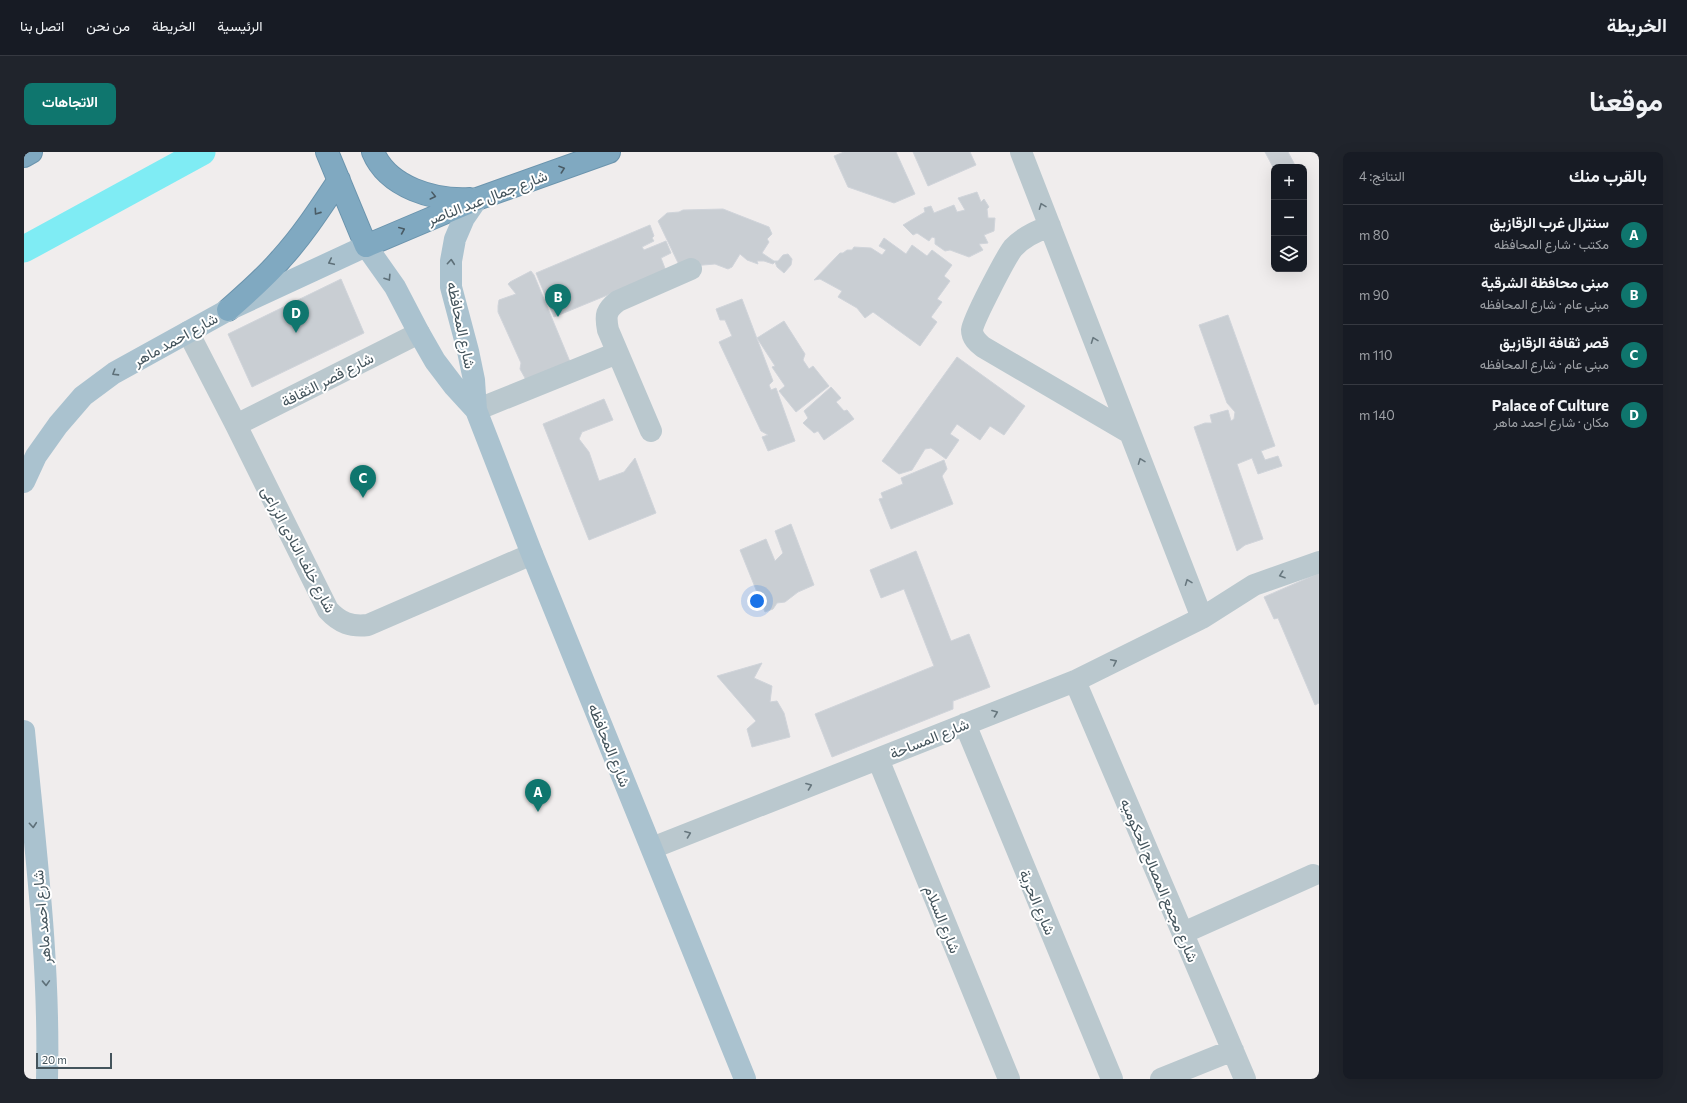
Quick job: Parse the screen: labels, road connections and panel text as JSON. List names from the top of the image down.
{
  "streets": {
    "highway": ["شارع جمال عبد الناصر"],
    "main road": ["شارع المحافظه", "شارع احمد ماهر"],
    "street": [
      "شارع قصر الثقافة",
      "شارع خلف النادى الزراعى",
      "شارع المساحة",
      "شارع مجمع المصالح الحكوميه",
      "شارع الحرية",
      "شارع السلام"
    ]
  },
  "crossings": [
    ["شارع جمال عبد الناصر", "شارع المحافظه"],
    ["شارع جمال عبد الناصر", "شارع احمد ماهر"],
    ["شارع المحافظه", "شارع احمد ماهر"],
    ["شارع المحافظه", "شارع قصر الثقافة"],
    ["شارع المحافظه", "شارع خلف النادى الزراعى"],
    ["شارع المحافظه", "شارع المساحة"],
    ["شارع احمد ماهر", "شارع خلف النادى الزراعى"],
    ["شارع قصر الثقافة", "شارع خلف النادى الزراعى"],
    ["شارع المساحة", "شارع مجمع المصالح الحكوميه"],
    ["شارع المساحة", "شارع الحرية"],
    ["شارع المساحة", "شارع السلام"]
  ],
  "one_way": ["شارع جمال عبد الناصر", "شارع احمد ماهر"],
  "scale_bar": "20 m",
  "page": {
    "header": "الخريطة",
    "nav": [
      "الرئيسية",
      "الخريطة",
      "من نحن",
      "اتصل بنا"
    ],
    "title": "موقعنا",
    "buttons": "الاتجاهات",
    "heading": ["بالقرب منك", "النتائج: 4"],
    "map_buttons": ["+", "−"],
    "list": [
      {
        "mark": "A",
        "name": "سنترال غرب الزقازيق",
        "note": "مكتب · شارع المحافظه",
        "value": "80 m"
      },
      {
        "mark": "B",
        "name": "مبنى محافظة الشرقية",
        "note": "مبنى عام · شارع المحافظه",
        "value": "90 m"
      },
      {
        "mark": "C",
        "name": "قصر ثقافة الزقازيق",
        "note": "مبنى عام · شارع المحافظه",
        "value": "110 m"
      },
      {
        "mark": "D",
        "name": "Palace of Culture",
        "note": "مكان · شارع احمد ماهر",
        "value": "140 m"
      }
    ],
    "pins": [
      "B",
      "D",
      "C",
      "A"
    ],
    "scale": "20 m"
  }
}
